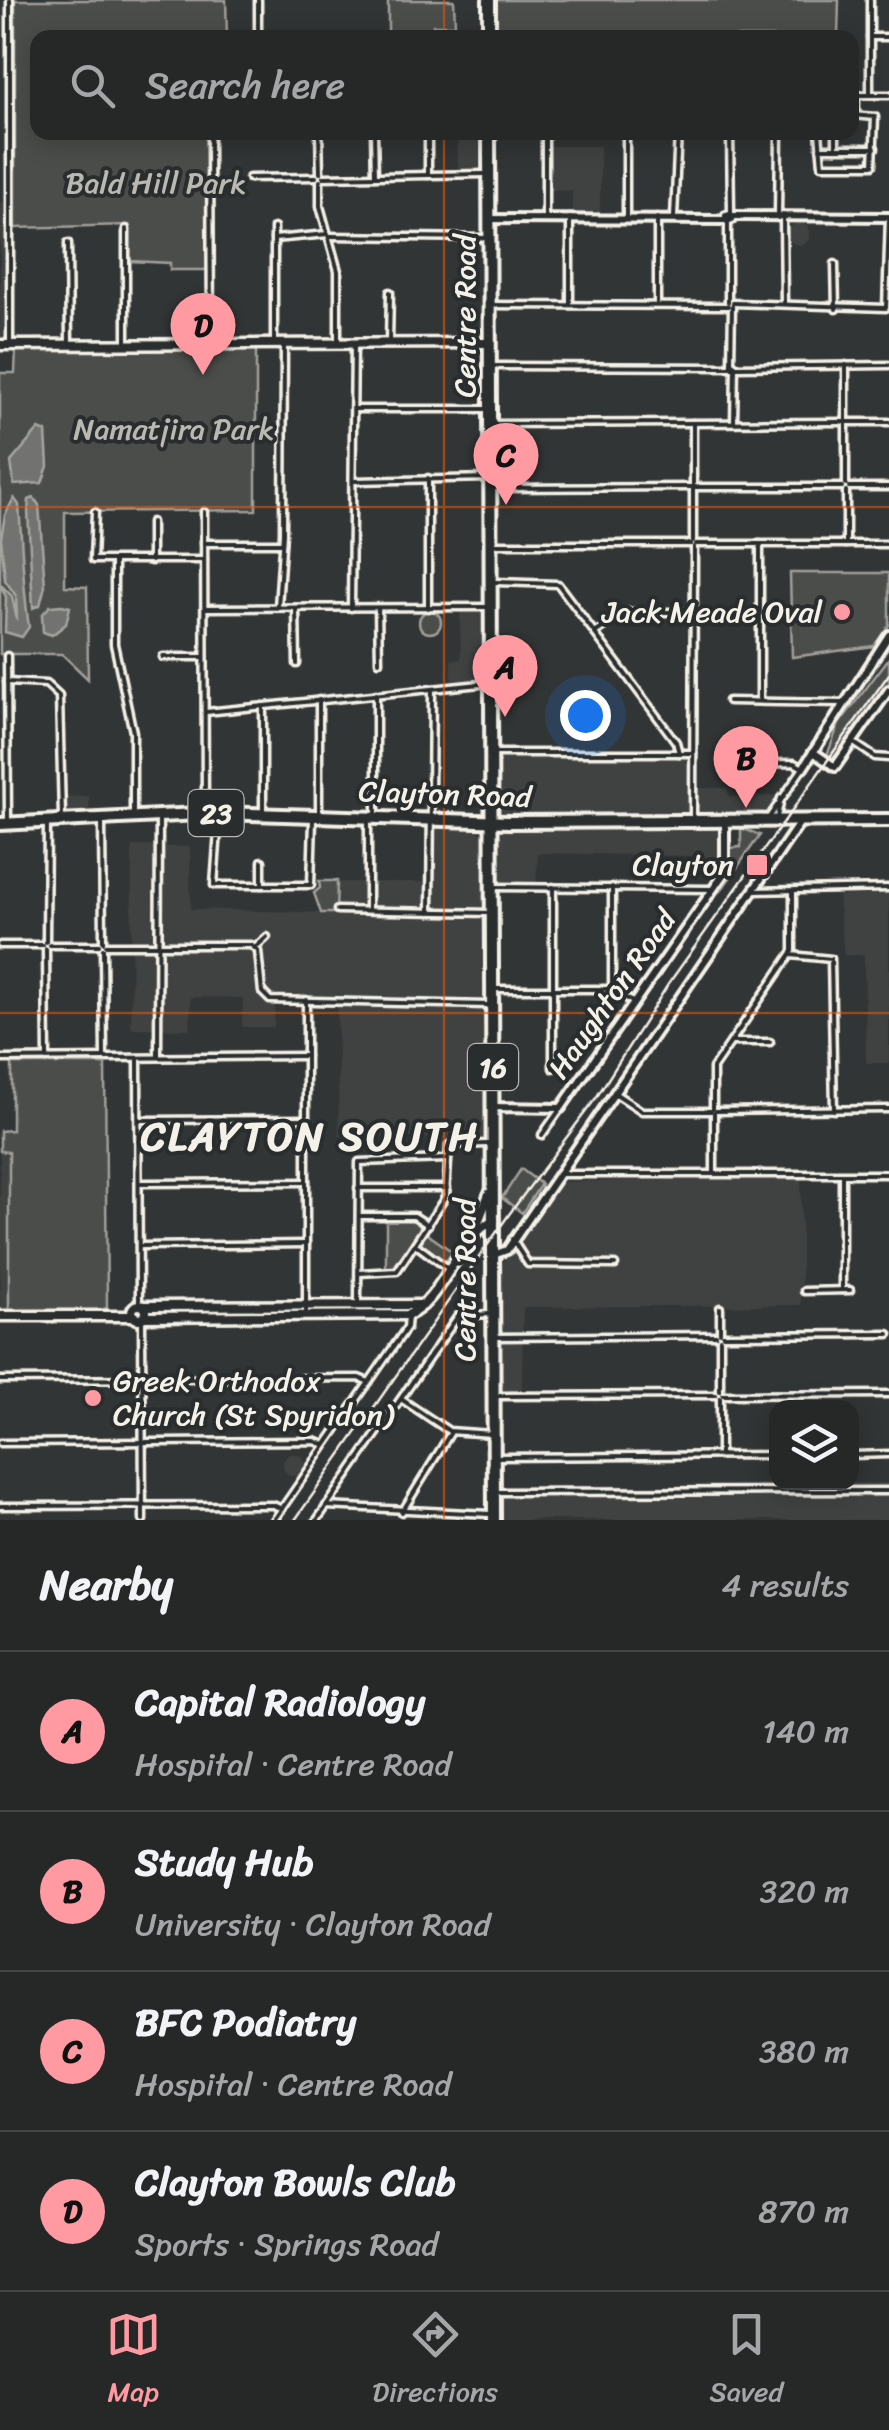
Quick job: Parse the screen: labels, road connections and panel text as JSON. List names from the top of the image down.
{
  "streets": {
    "main road": [
      "Centre Road",
      "Clayton Road",
      "23",
      "16"
    ],
    "street": ["Haughton Road"]
  },
  "crossings": [
    ["Centre Road", "Clayton Road"],
    ["Clayton Road", "Haughton Road"]
  ],
  "districts": ["CLAYTON SOUTH"],
  "parks": ["Bald Hill Park", "Namatjira Park"],
  "places": {
    "other": ["Jack Meade Oval", "Greek Orthodox Church (St Spyridon)"],
    "transit": ["Clayton"]
  },
  "page": {
    "search": "Search here",
    "pins": [
      "D",
      "C",
      "A",
      "B"
    ],
    "heading": ["Nearby", "4 results"],
    "list": [
      {
        "mark": "A",
        "name": "Capital Radiology",
        "note": "Hospital · Centre Road",
        "value": "140 m"
      },
      {
        "mark": "B",
        "name": "Study Hub",
        "note": "University · Clayton Road",
        "value": "320 m"
      },
      {
        "mark": "C",
        "name": "BFC Podiatry",
        "note": "Hospital · Centre Road",
        "value": "380 m"
      },
      {
        "mark": "D",
        "name": "Clayton Bowls Club",
        "note": "Sports · Springs Road",
        "value": "870 m"
      }
    ],
    "nav": ["Map", "Directions", "Saved"]
  }
}
